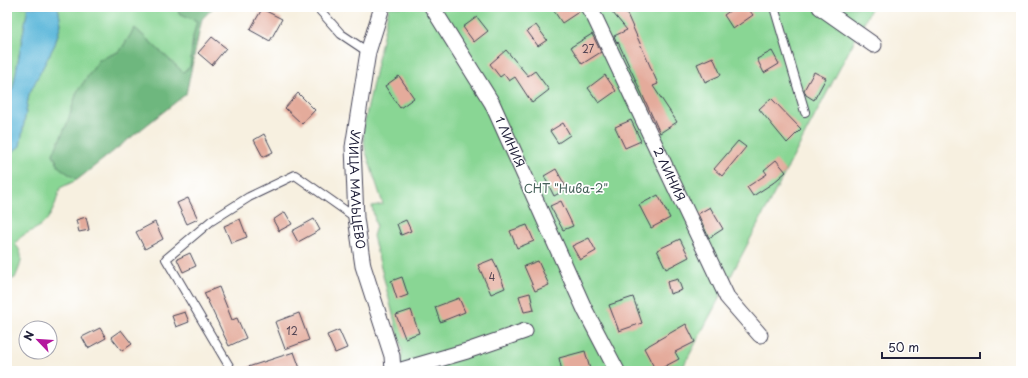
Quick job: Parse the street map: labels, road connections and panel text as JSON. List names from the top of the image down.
{
  "streets": {
    "street": ["1 ЛИНИЯ", "2 ЛИНИЯ", "УЛИЦА МАЛЬЦЕВО"]
  },
  "parks": ["СНТ \"Нива-2\""],
  "house_numbers": ["27", "4", "12"],
  "scale_bar": "50 m",
  "north": "top left"
}
